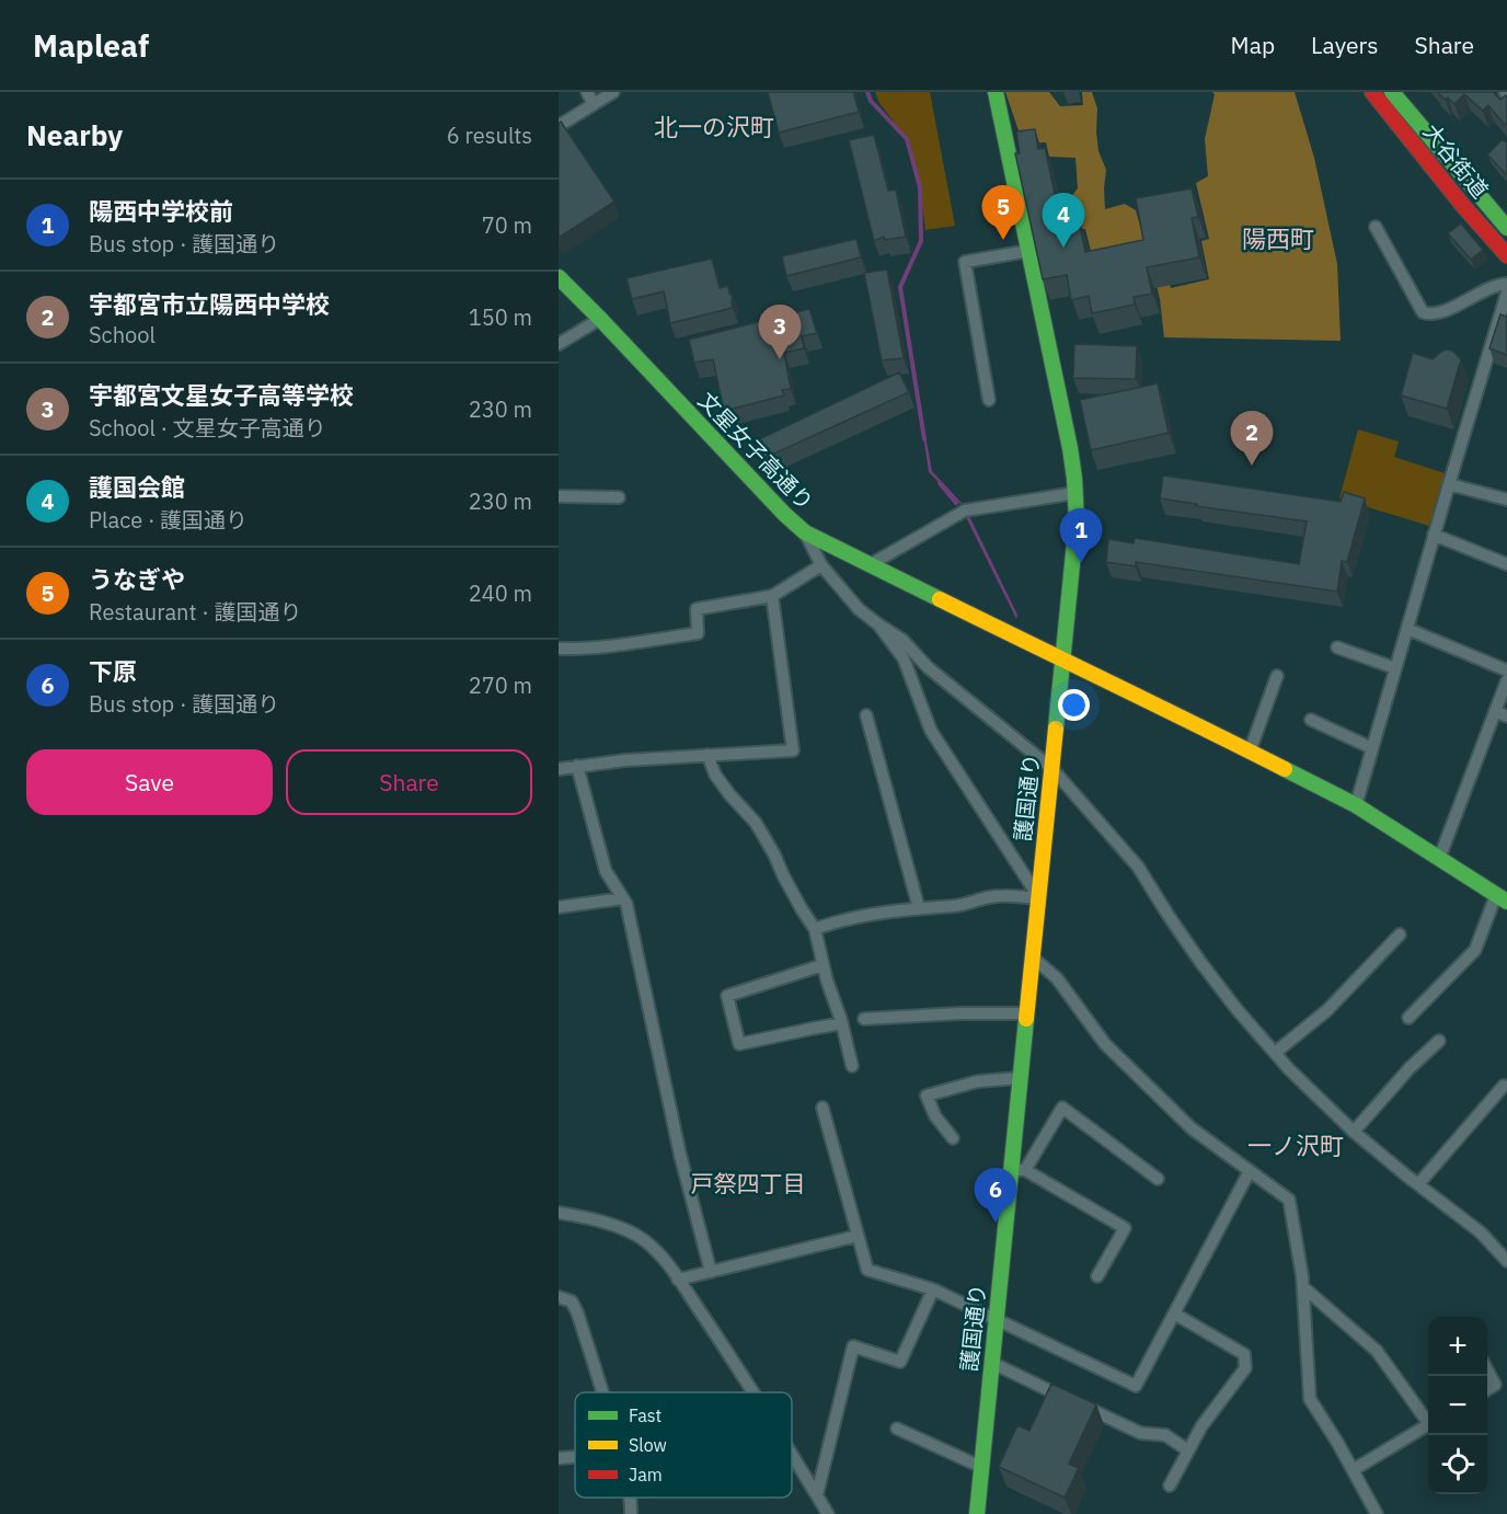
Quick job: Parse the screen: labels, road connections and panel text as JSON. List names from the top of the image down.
{
  "streets": {
    "street": ["大谷街道", "文星女子高通り", "護国通り"]
  },
  "crossings": [
    ["文星女子高通り", "護国通り"]
  ],
  "districts": [
    "北一の沢町",
    "陽西町",
    "一ノ沢町",
    "戸祭四丁目"
  ],
  "legend": ["Fast", "Slow", "Jam"],
  "page": {
    "header": "Mapleaf",
    "nav": ["Map", "Layers", "Share"],
    "heading": ["Nearby", "6 results"],
    "list": [
      {
        "mark": "1",
        "name": "陽西中学校前",
        "note": "Bus stop · 護国通り",
        "value": "70 m"
      },
      {
        "mark": "2",
        "name": "宇都宮市立陽西中学校",
        "note": "School",
        "value": "150 m"
      },
      {
        "mark": "3",
        "name": "宇都宮文星女子高等学校",
        "note": "School · 文星女子高通り",
        "value": "230 m"
      },
      {
        "mark": "4",
        "name": "護国会館",
        "note": "Place · 護国通り",
        "value": "230 m"
      },
      {
        "mark": "5",
        "name": "うなぎや",
        "note": "Restaurant · 護国通り",
        "value": "240 m"
      },
      {
        "mark": "6",
        "name": "下原",
        "note": "Bus stop · 護国通り",
        "value": "270 m"
      }
    ],
    "pins": [
      "5",
      "4",
      "3",
      "2",
      "1",
      "6"
    ],
    "buttons": ["Save", "Share"],
    "map_buttons": ["+", "−"]
  }
}
